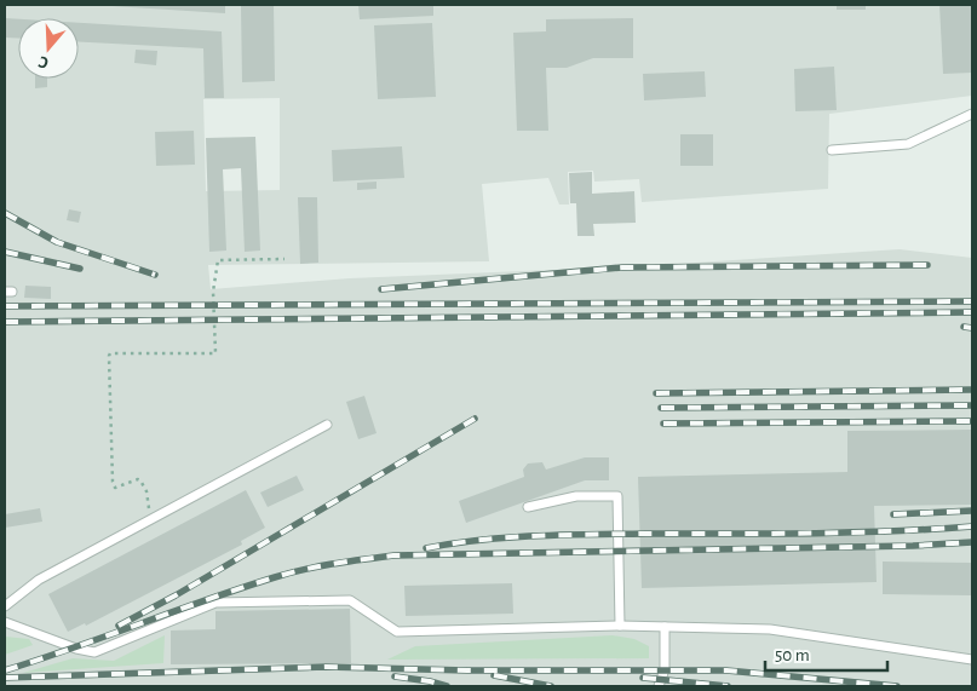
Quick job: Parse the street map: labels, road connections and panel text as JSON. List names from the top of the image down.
{
  "scale_bar": "50 m",
  "north": "bottom"
}
